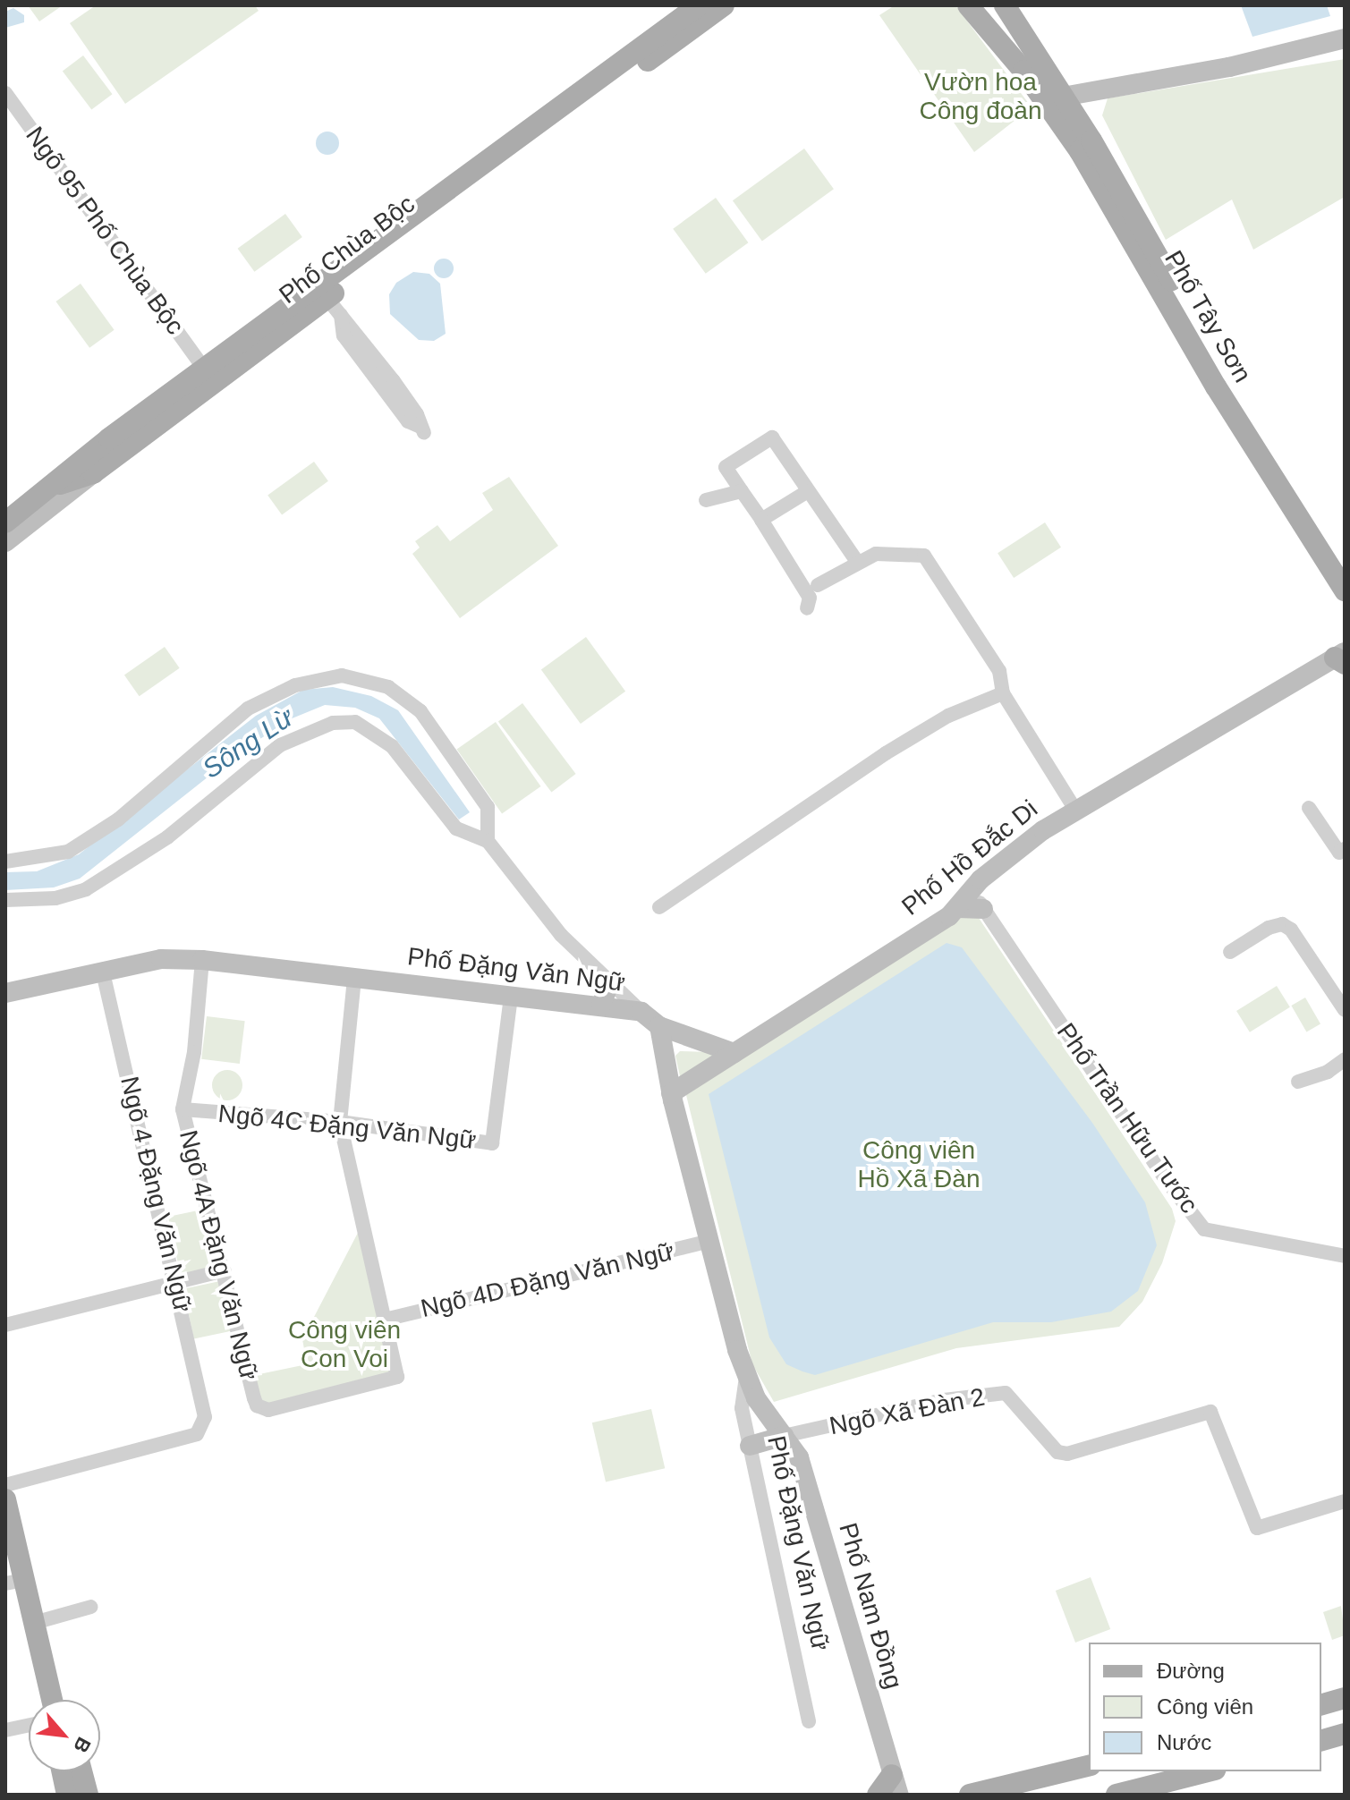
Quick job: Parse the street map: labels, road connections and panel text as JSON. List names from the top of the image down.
{
  "streets": {
    "main road": ["Phố Chùa Bộc", "Phố Tây Sơn"],
    "street": [
      "Ngõ 95 Phố Chùa Bộc",
      "Phố Hồ Đắc Di",
      "Phố Đặng Văn Ngữ",
      "Phố Trần Hữu Tước",
      "Ngõ 4C Đặng Văn Ngữ",
      "Ngõ 4 Đặng Văn Ngữ",
      "Ngõ 4A Đặng Văn Ngữ",
      "Ngõ 4D Đặng Văn Ngữ",
      "Ngõ Xã Đàn 2",
      "Phố Nam Đồng"
    ]
  },
  "crossings": [
    ["Ngõ 95 Phố Chùa Bộc", "Phố Chùa Bộc"],
    ["Phố Hồ Đắc Di", "Phố Đặng Văn Ngữ"],
    ["Phố Hồ Đắc Di", "Phố Trần Hữu Tước"],
    ["Phố Đặng Văn Ngữ", "Ngõ 4C Đặng Văn Ngữ"],
    ["Phố Đặng Văn Ngữ", "Ngõ 4 Đặng Văn Ngữ"],
    ["Phố Đặng Văn Ngữ", "Ngõ 4A Đặng Văn Ngữ"],
    ["Phố Đặng Văn Ngữ", "Ngõ 4D Đặng Văn Ngữ"],
    ["Phố Đặng Văn Ngữ", "Ngõ Xã Đàn 2"],
    ["Phố Đặng Văn Ngữ", "Phố Nam Đồng"],
    ["Ngõ 4C Đặng Văn Ngữ", "Ngõ 4A Đặng Văn Ngữ"],
    ["Ngõ 4A Đặng Văn Ngữ", "Ngõ 4D Đặng Văn Ngữ"],
    ["Ngõ Xã Đàn 2", "Phố Nam Đồng"]
  ],
  "water": ["Sông Lừ"],
  "parks": ["Vườn hoa Công đoàn", "Công viên Hồ Xã Đàn", "Công viên Con Voi"],
  "legend": ["Đường", "Công viên", "Nước"],
  "north": "bottom right"
}
